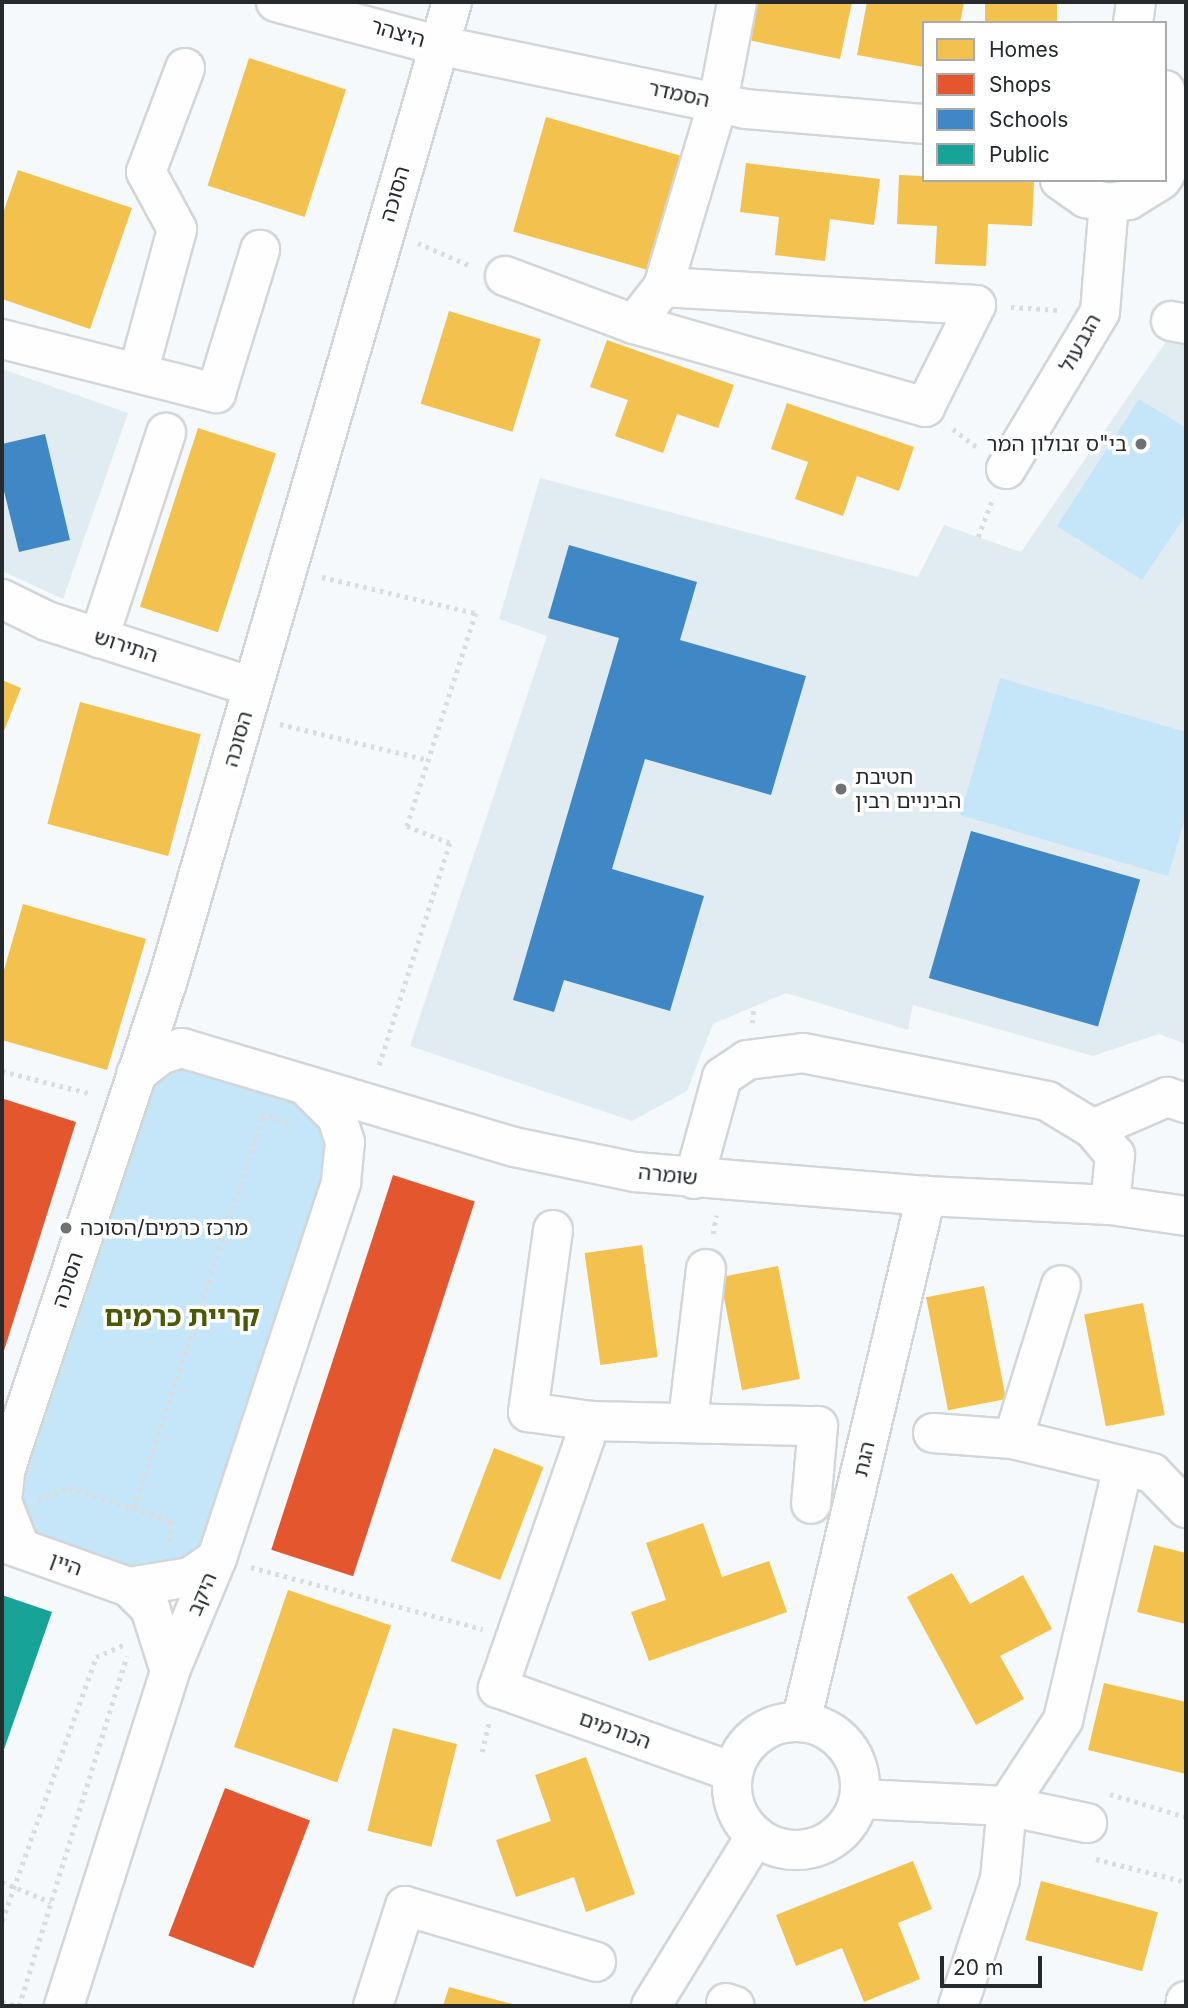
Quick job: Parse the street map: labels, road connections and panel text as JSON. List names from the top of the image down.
{
  "streets": {
    "street": [
      "היצהר",
      "הסמדר",
      "הסוכה",
      "הגבעול",
      "התירוש",
      "שומרה",
      "הגת",
      "היין",
      "היקב",
      "הכורמים"
    ]
  },
  "crossings": [
    ["היצהר", "הסמדר"],
    ["היצהר", "הסוכה"],
    ["הסמדר", "הסוכה"],
    ["הסוכה", "התירוש"],
    ["הסוכה", "שומרה"],
    ["הסוכה", "היין"],
    ["שומרה", "הגת"],
    ["שומרה", "היקב"],
    ["הגת", "הכורמים"],
    ["היין", "היקב"]
  ],
  "districts": ["קריית כרמים"],
  "places": ["בי\"ס זבולון המר", "חטיבת הביניים רבין", "מרכז כרמים/הסוכה"],
  "legend": [
    "Homes",
    "Shops",
    "Schools",
    "Public"
  ],
  "scale_bar": "20 m"
}
